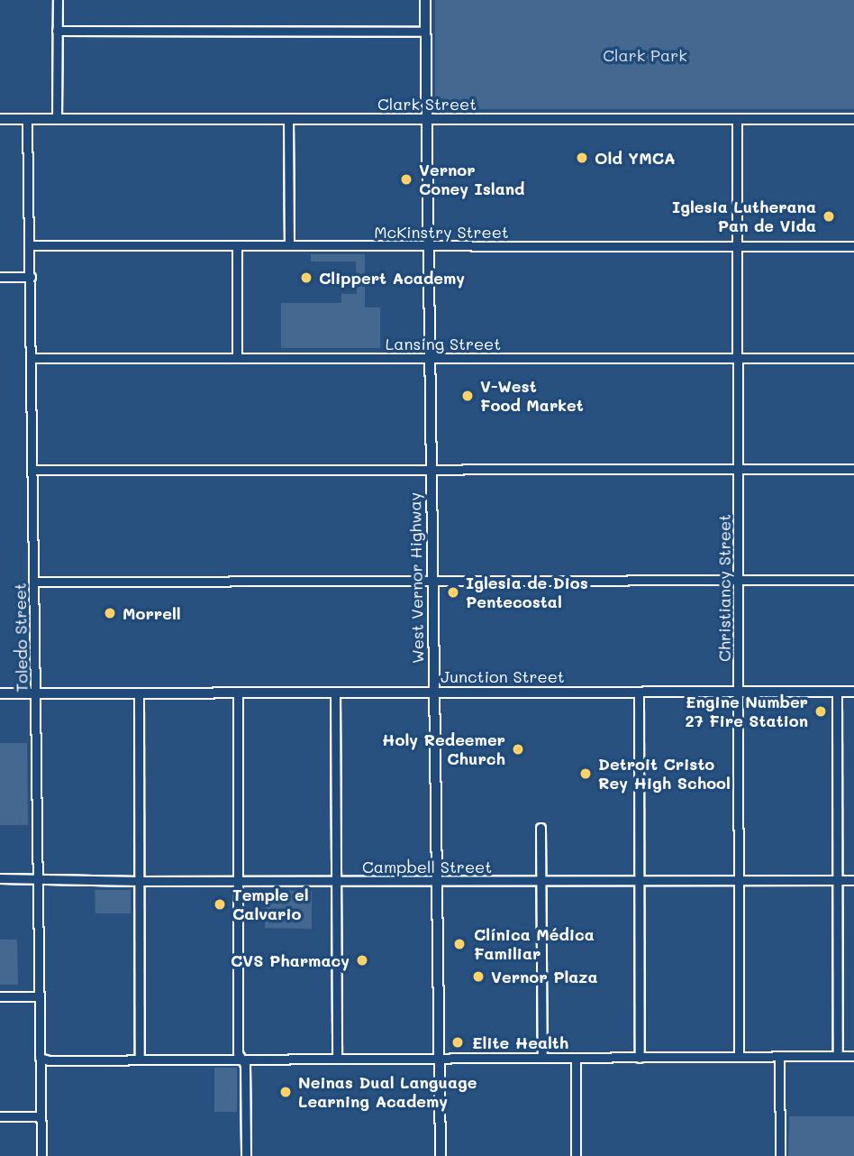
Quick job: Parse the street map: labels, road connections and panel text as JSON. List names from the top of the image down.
{
  "streets": {
    "street": [
      "Clark Street",
      "McKinstry Street",
      "Lansing Street",
      "West Vernor Highway",
      "Christiancy Street",
      "Toledo Street",
      "Junction Street",
      "Campbell Street"
    ]
  },
  "crossings": [
    ["Clark Street", "West Vernor Highway"],
    ["Clark Street", "Christiancy Street"],
    ["Clark Street", "Toledo Street"],
    ["McKinstry Street", "West Vernor Highway"],
    ["McKinstry Street", "Christiancy Street"],
    ["McKinstry Street", "Toledo Street"],
    ["Lansing Street", "West Vernor Highway"],
    ["Lansing Street", "Christiancy Street"],
    ["Lansing Street", "Toledo Street"],
    ["West Vernor Highway", "Junction Street"],
    ["West Vernor Highway", "Campbell Street"],
    ["Christiancy Street", "Junction Street"],
    ["Christiancy Street", "Campbell Street"],
    ["Toledo Street", "Junction Street"],
    ["Toledo Street", "Campbell Street"]
  ],
  "parks": ["Clark Park"],
  "places": [
    "Old YMCA",
    "Vernor Coney Island",
    "Iglesia Lutherana Pan de Vida",
    "Clippert Academy",
    "V-West Food Market",
    "Iglesia de Dios Pentecostal",
    "Morrell",
    "Engine Number 27 Fire Station",
    "Holy Redeemer Church",
    "Detroit Cristo Rey High School",
    "Temple el Calvario",
    "Clínica Médica Familiar",
    "CVS Pharmacy",
    "Vernor Plaza",
    "Elite Health",
    "Neinas Dual Language Learning Academy"
  ]
}
